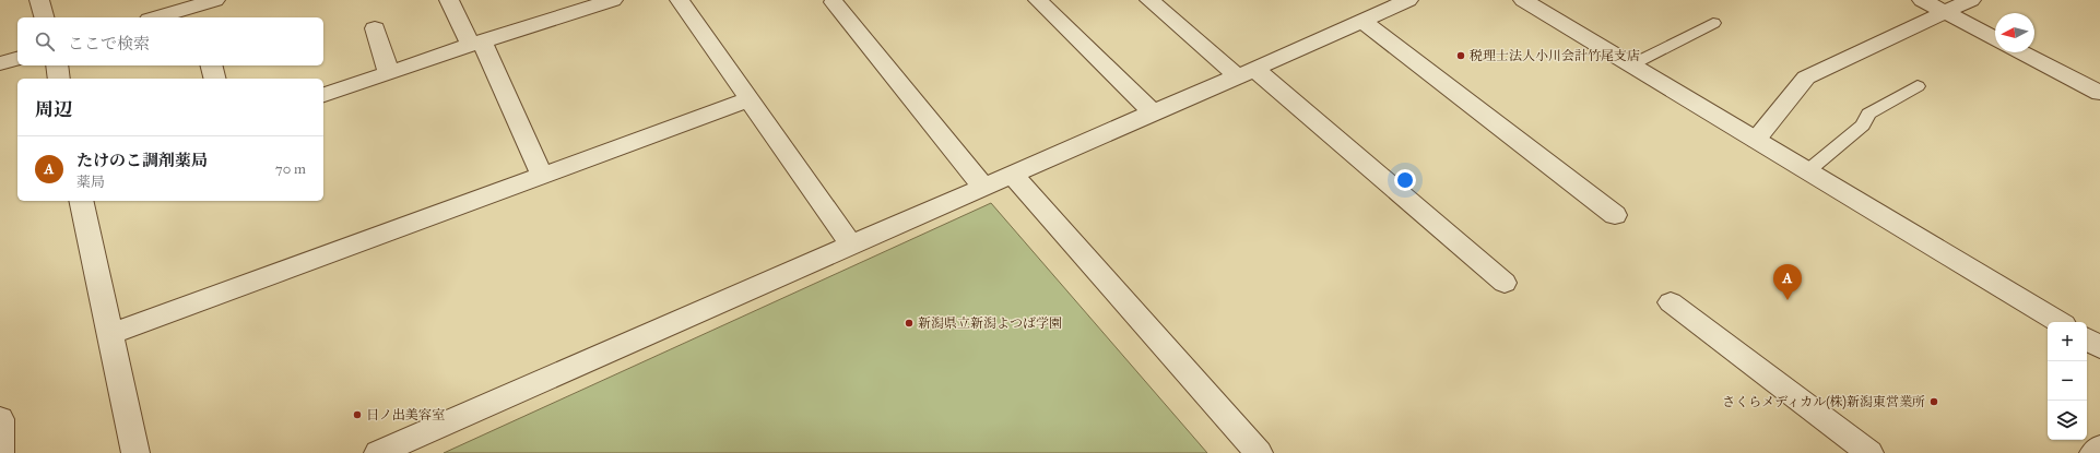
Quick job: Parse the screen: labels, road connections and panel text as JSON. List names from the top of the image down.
{
  "places": [
    "税理士法人小川会計竹尾支店",
    "新潟県立新潟よつば学園",
    "さくらメディカル(株)新潟東営業所",
    "日ノ出美容室"
  ],
  "north": "left",
  "page": {
    "search": "ここで検索",
    "heading": "周辺",
    "list": [
      {
        "mark": "A",
        "name": "たけのこ調剤薬局",
        "note": "薬局",
        "value": "70 m"
      }
    ],
    "pins": "A",
    "map_buttons": ["+", "−"]
  }
}
